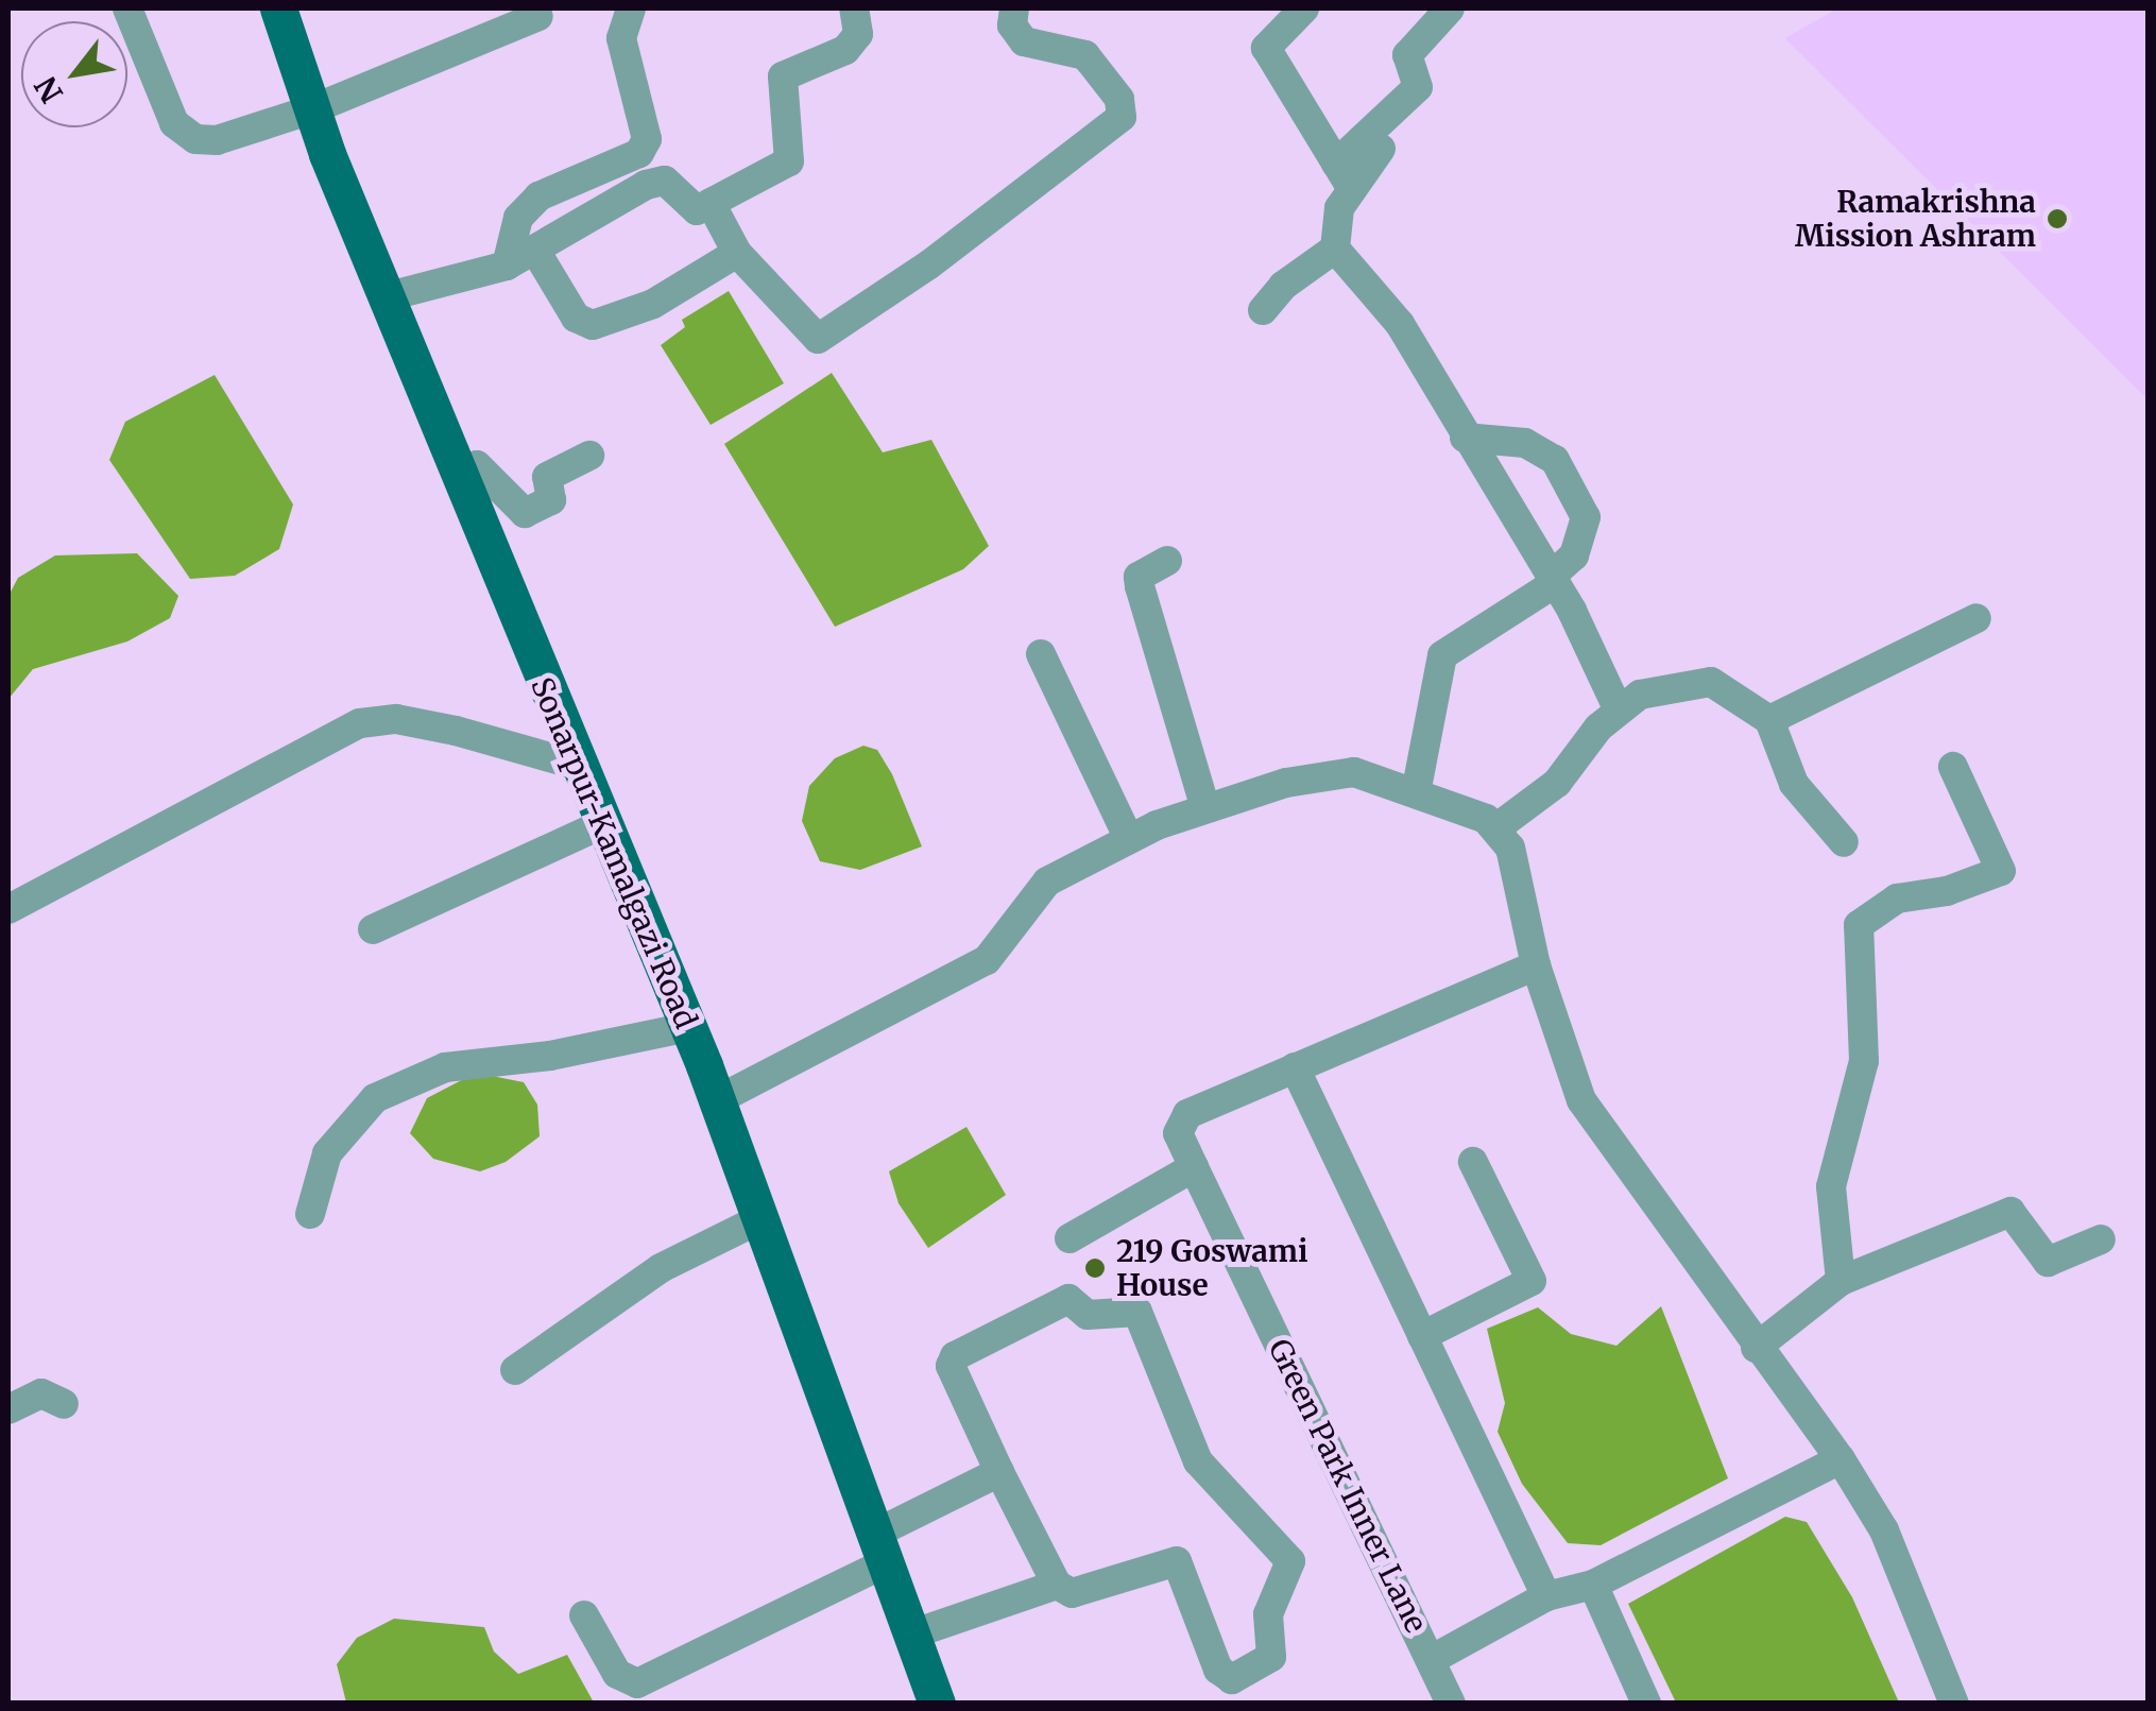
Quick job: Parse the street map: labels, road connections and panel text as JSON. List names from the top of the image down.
{
  "streets": {
    "main road": ["Sonarpur-Kamalgazi Road"],
    "street": ["Green Park Inner Lane"]
  },
  "places": ["Ramakrishna Mission Ashram", "219 Goswami House"],
  "north": "bottom left"
}
